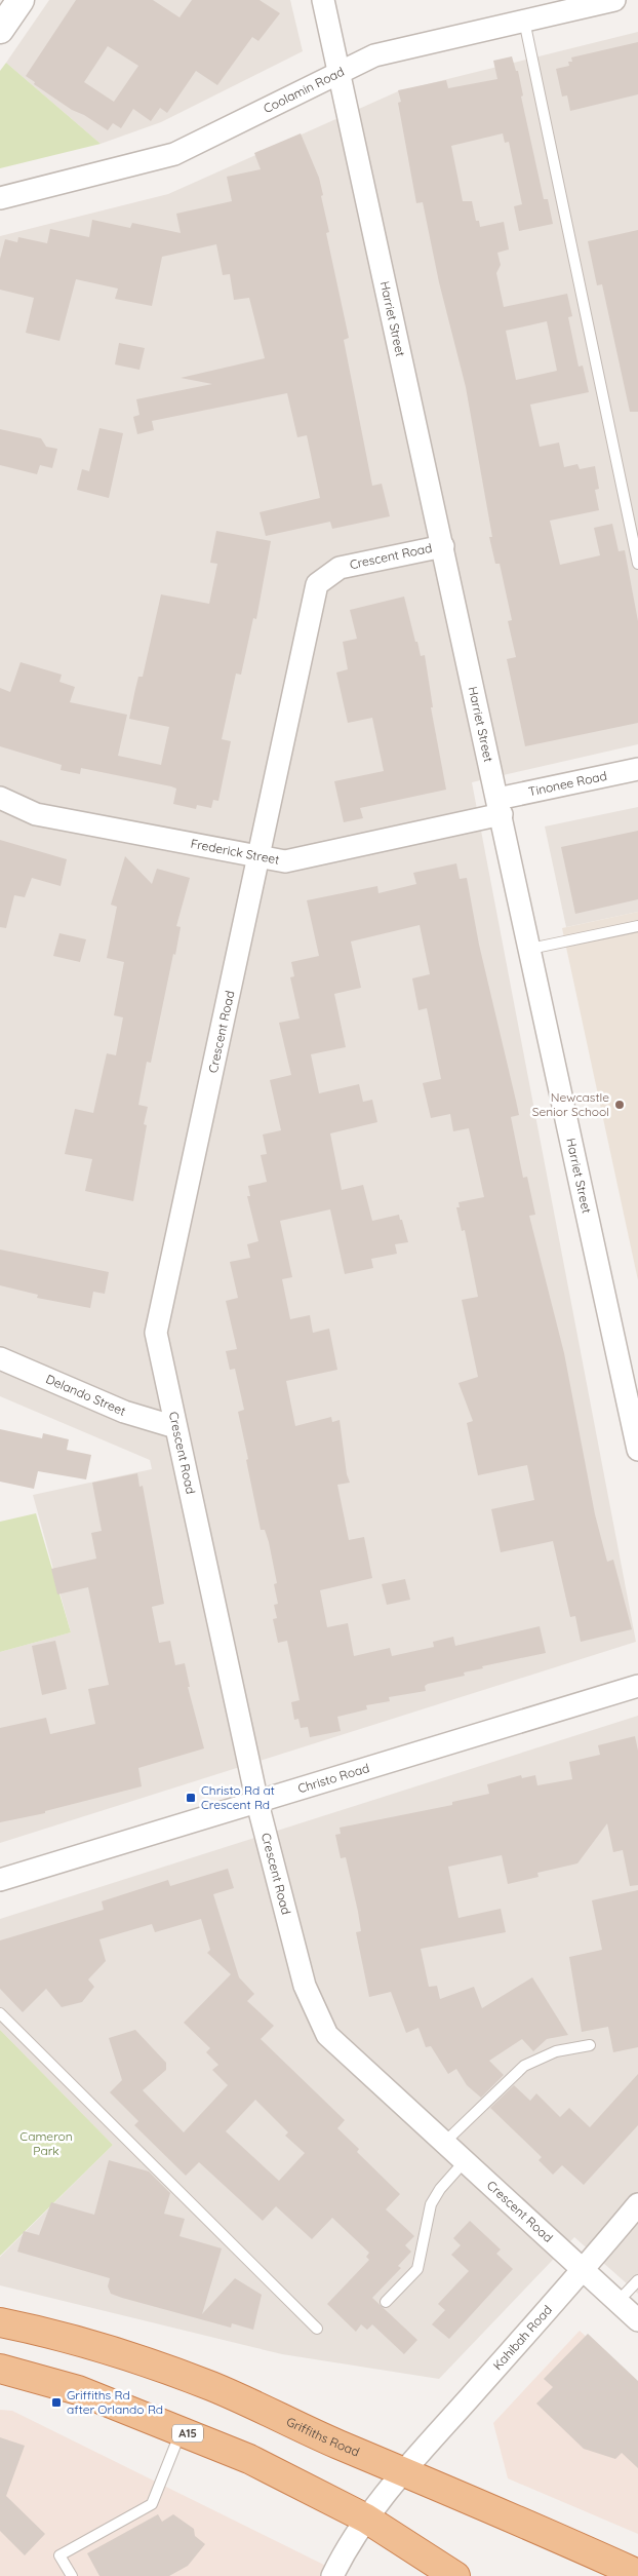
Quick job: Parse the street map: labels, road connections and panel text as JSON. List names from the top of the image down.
{
  "streets": {
    "highway": ["A15", "Griffiths Road"],
    "street": [
      "Coolamin Road",
      "Harriet Street",
      "Crescent Road",
      "Tinonee Road",
      "Frederick Street",
      "Delando Street",
      "Christo Road",
      "Kahibah Road"
    ]
  },
  "crossings": [
    ["Coolamin Road", "Harriet Street"],
    ["Harriet Street", "Crescent Road"],
    ["Harriet Street", "Tinonee Road"],
    ["Harriet Street", "Frederick Street"],
    ["Crescent Road", "Frederick Street"],
    ["Crescent Road", "Delando Street"],
    ["Crescent Road", "Christo Road"],
    ["Crescent Road", "Kahibah Road"],
    ["Tinonee Road", "Frederick Street"],
    ["Kahibah Road", "A15"],
    ["Kahibah Road", "Griffiths Road"]
  ],
  "parks": ["Cameron Park"],
  "places": {
    "other": ["Newcastle Senior School"],
    "transit": ["Christo Rd at Crescent Rd", "Griffiths Rd after Orlando Rd"]
  }
}
